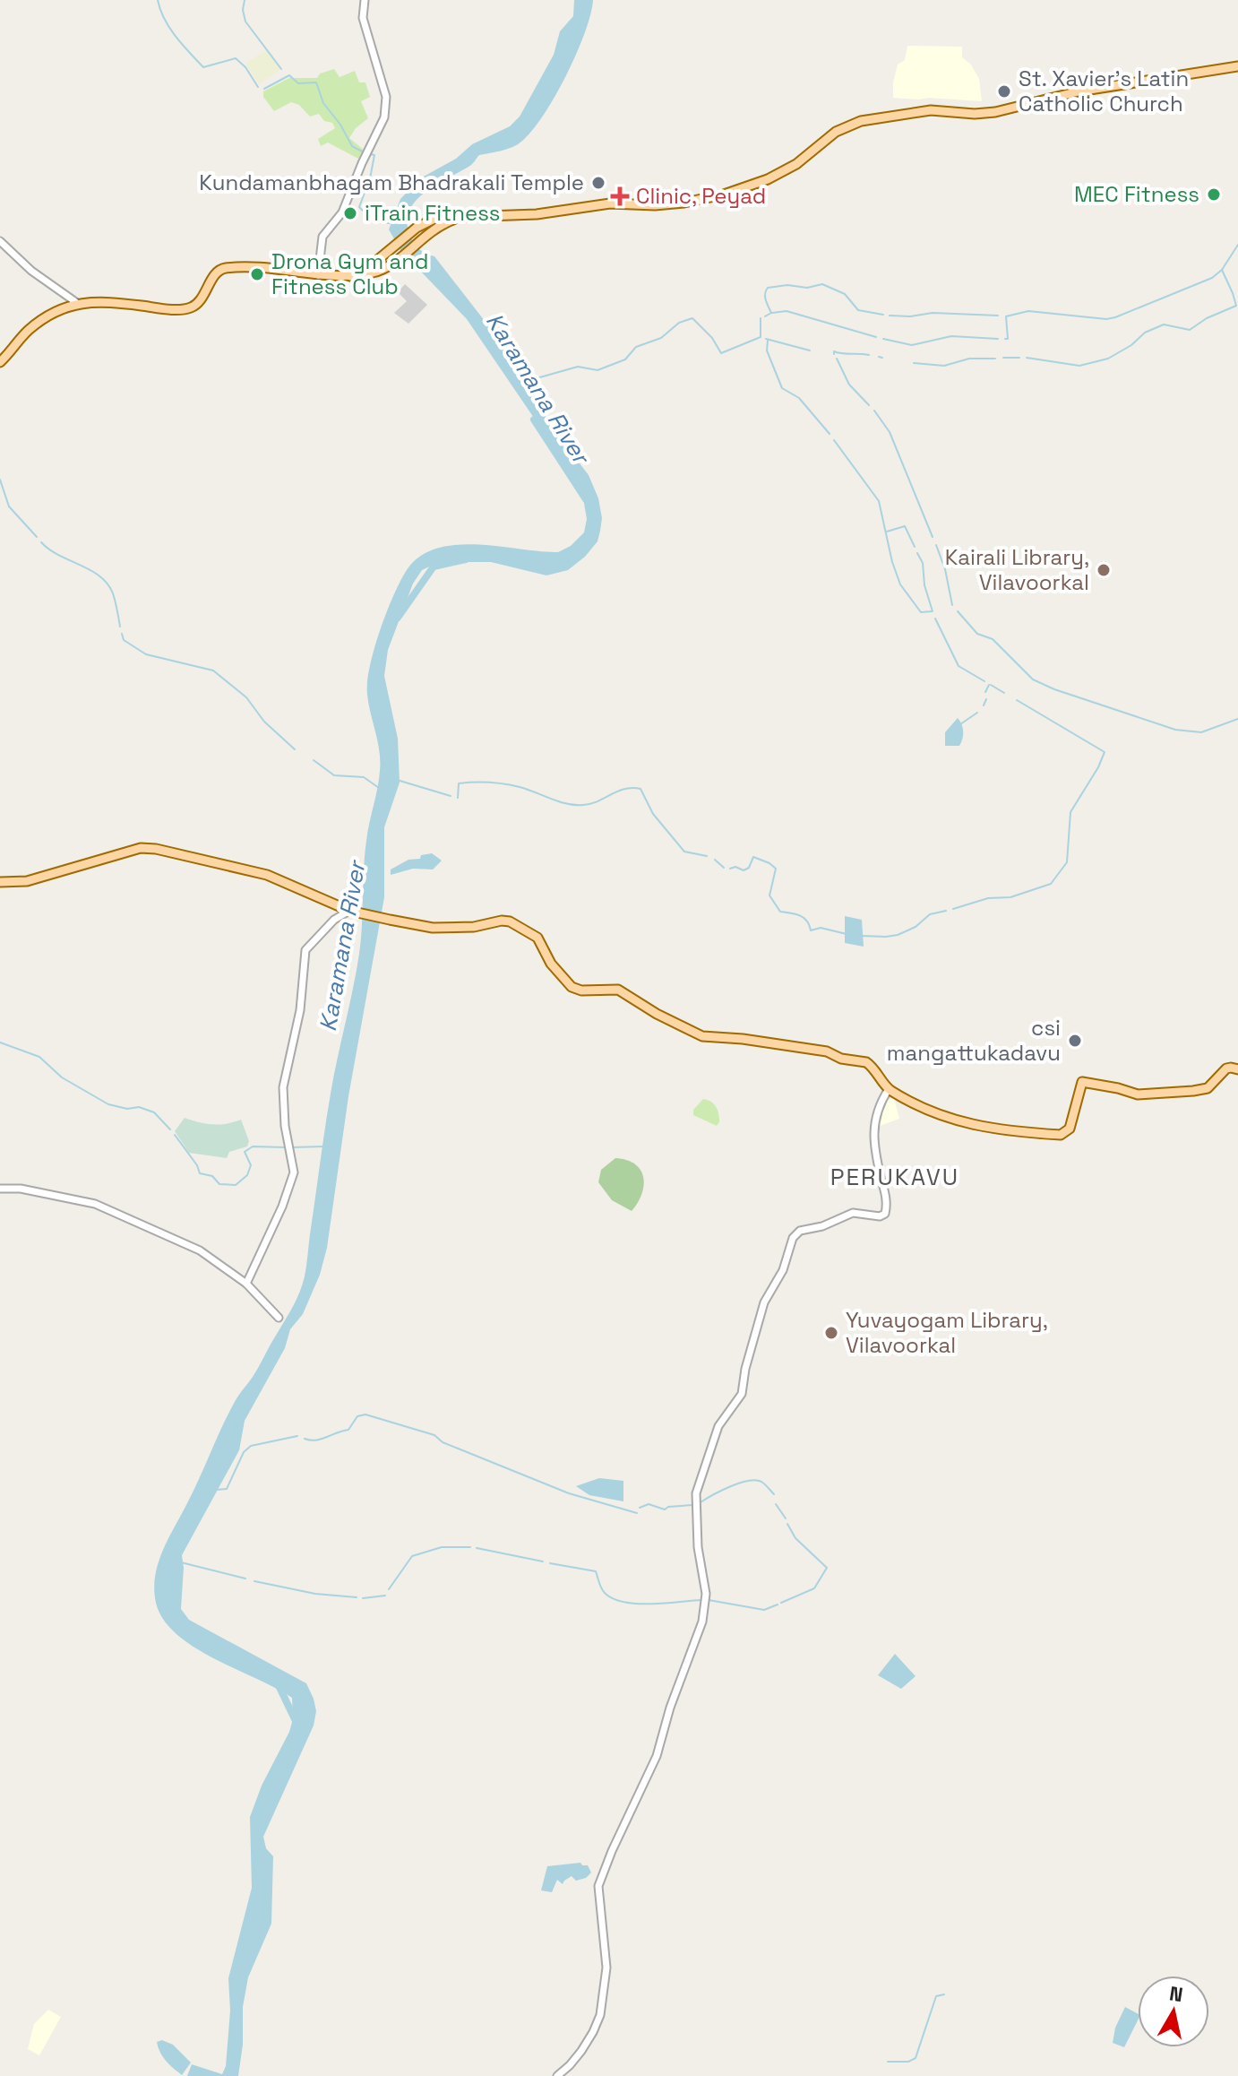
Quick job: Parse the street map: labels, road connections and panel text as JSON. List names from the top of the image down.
{
  "districts": ["PERUKAVU"],
  "water": ["Karamana River"],
  "places": {
    "other": [
      "St. Xavier's Latin Catholic Church",
      "Kundamanbhagam Bhadrakali Temple",
      "MEC Fitness",
      "iTrain Fitness",
      "Drona Gym and Fitness Club",
      "Kairali Library, Vilavoorkal",
      "csi mangattukadavu",
      "Yuvayogam Library, Vilavoorkal"
    ],
    "health": ["Clinic, Peyad"]
  },
  "north": "top"
}
